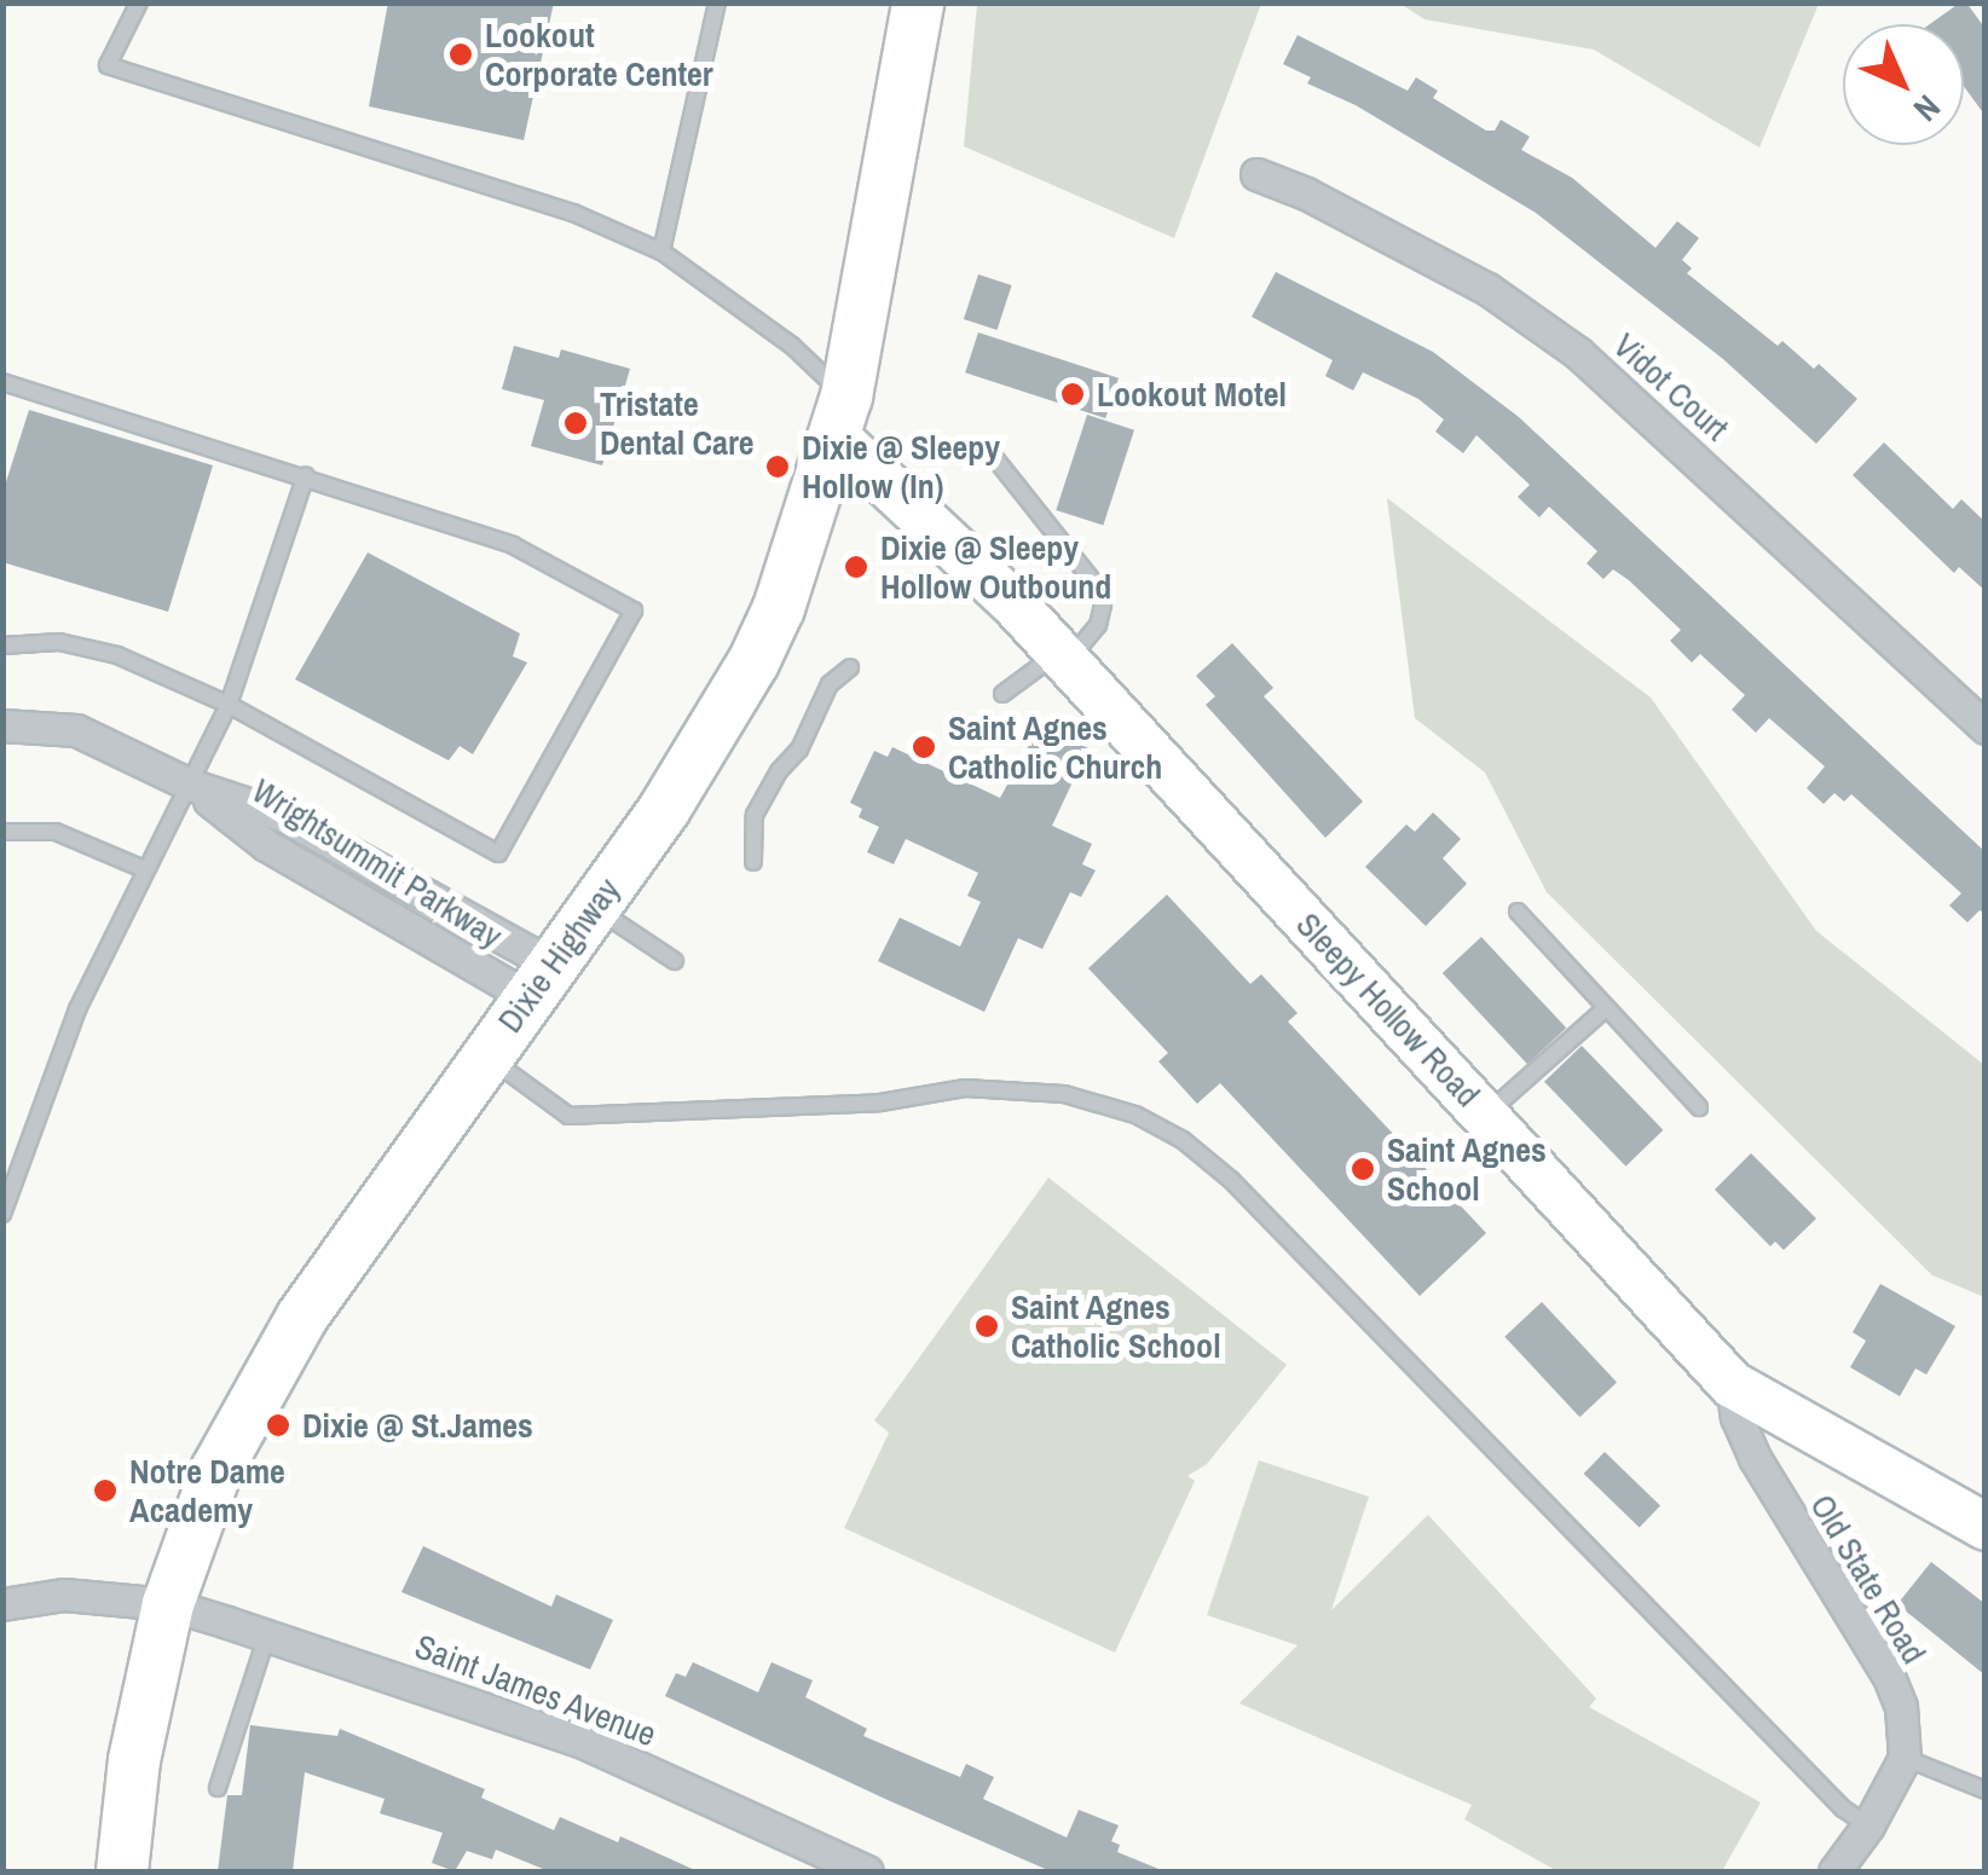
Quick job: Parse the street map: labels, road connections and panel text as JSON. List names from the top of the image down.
{
  "streets": {
    "main road": ["Dixie Highway", "Sleepy Hollow Road"],
    "street": [
      "Vidot Court",
      "Wrightsummit Parkway",
      "Old State Road",
      "Saint James Avenue"
    ]
  },
  "crossings": [
    ["Wrightsummit Parkway", "Dixie Highway"],
    ["Dixie Highway", "Sleepy Hollow Road"],
    ["Dixie Highway", "Saint James Avenue"],
    ["Sleepy Hollow Road", "Old State Road"]
  ],
  "places": [
    "Lookout Corporate Center",
    "Lookout Motel",
    "Tristate Dental Care",
    "Dixie @ Sleepy Hollow (In)",
    "Dixie @ Sleepy Hollow Outbound",
    "Saint Agnes Catholic Church",
    "Saint Agnes School",
    "Saint Agnes Catholic School",
    "Dixie @ St.James",
    "Notre Dame Academy"
  ],
  "north": "bottom right"
}
